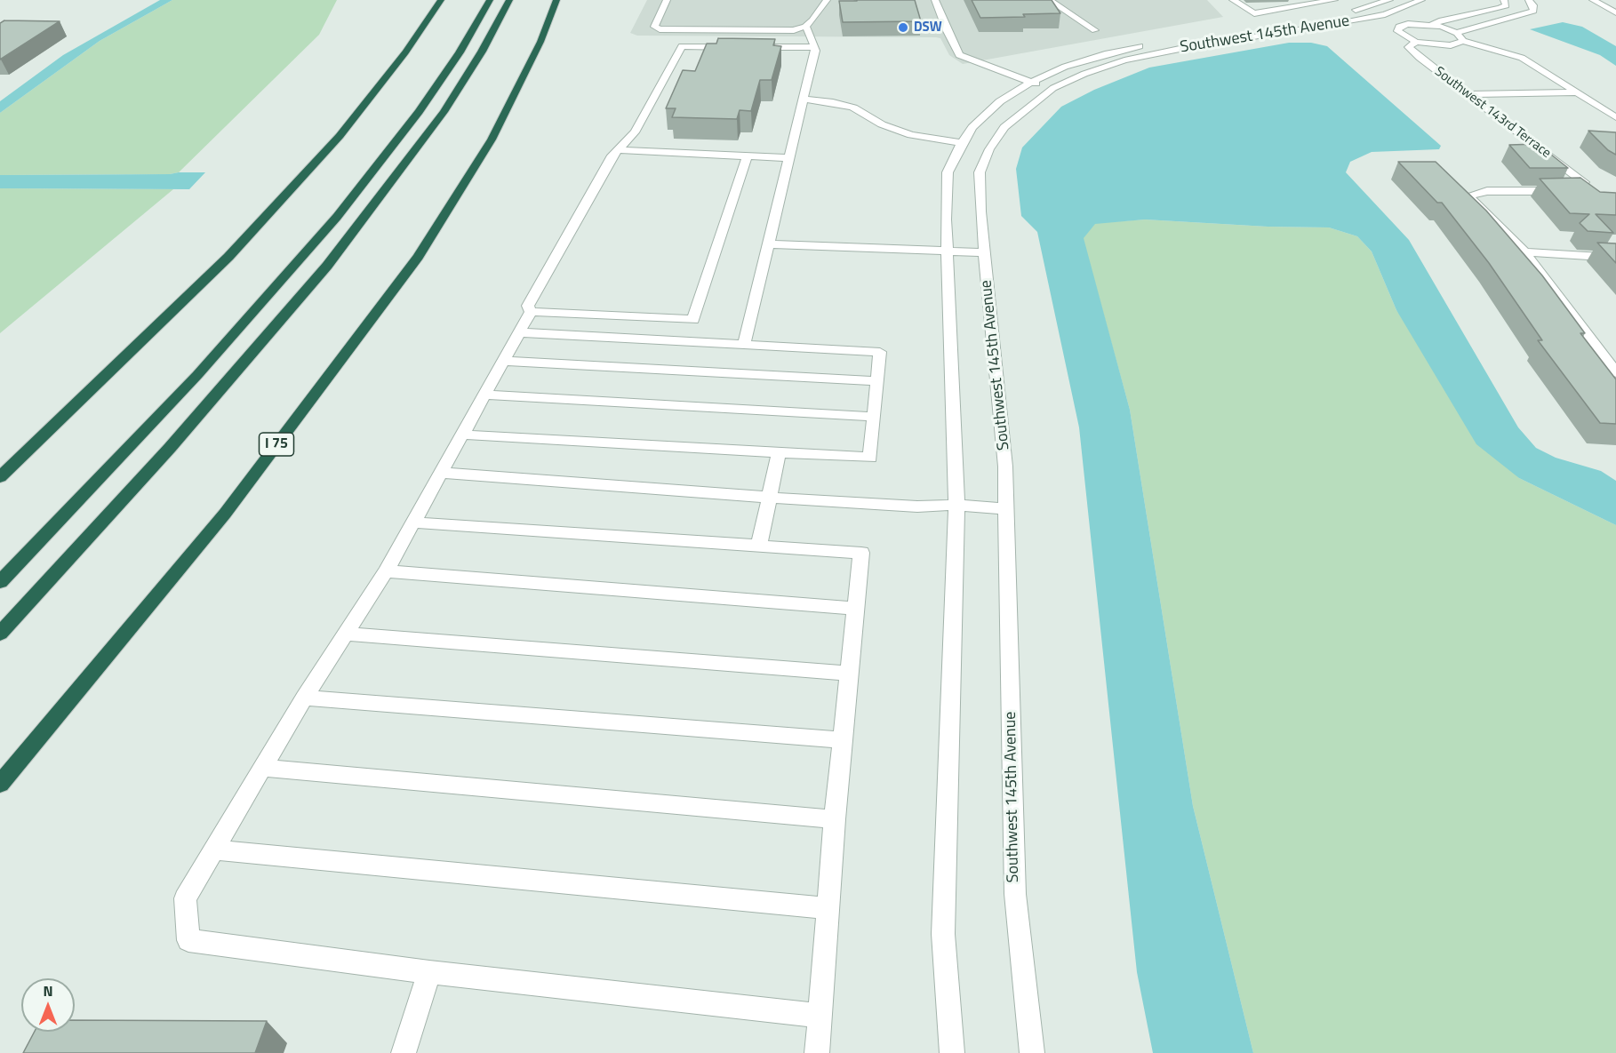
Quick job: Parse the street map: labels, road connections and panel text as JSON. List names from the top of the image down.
{
  "streets": {
    "highway": ["I 75"],
    "street": ["Southwest 145th Avenue", "Southwest 143rd Terrace"]
  },
  "places": ["DSW"],
  "north": "top"
}
